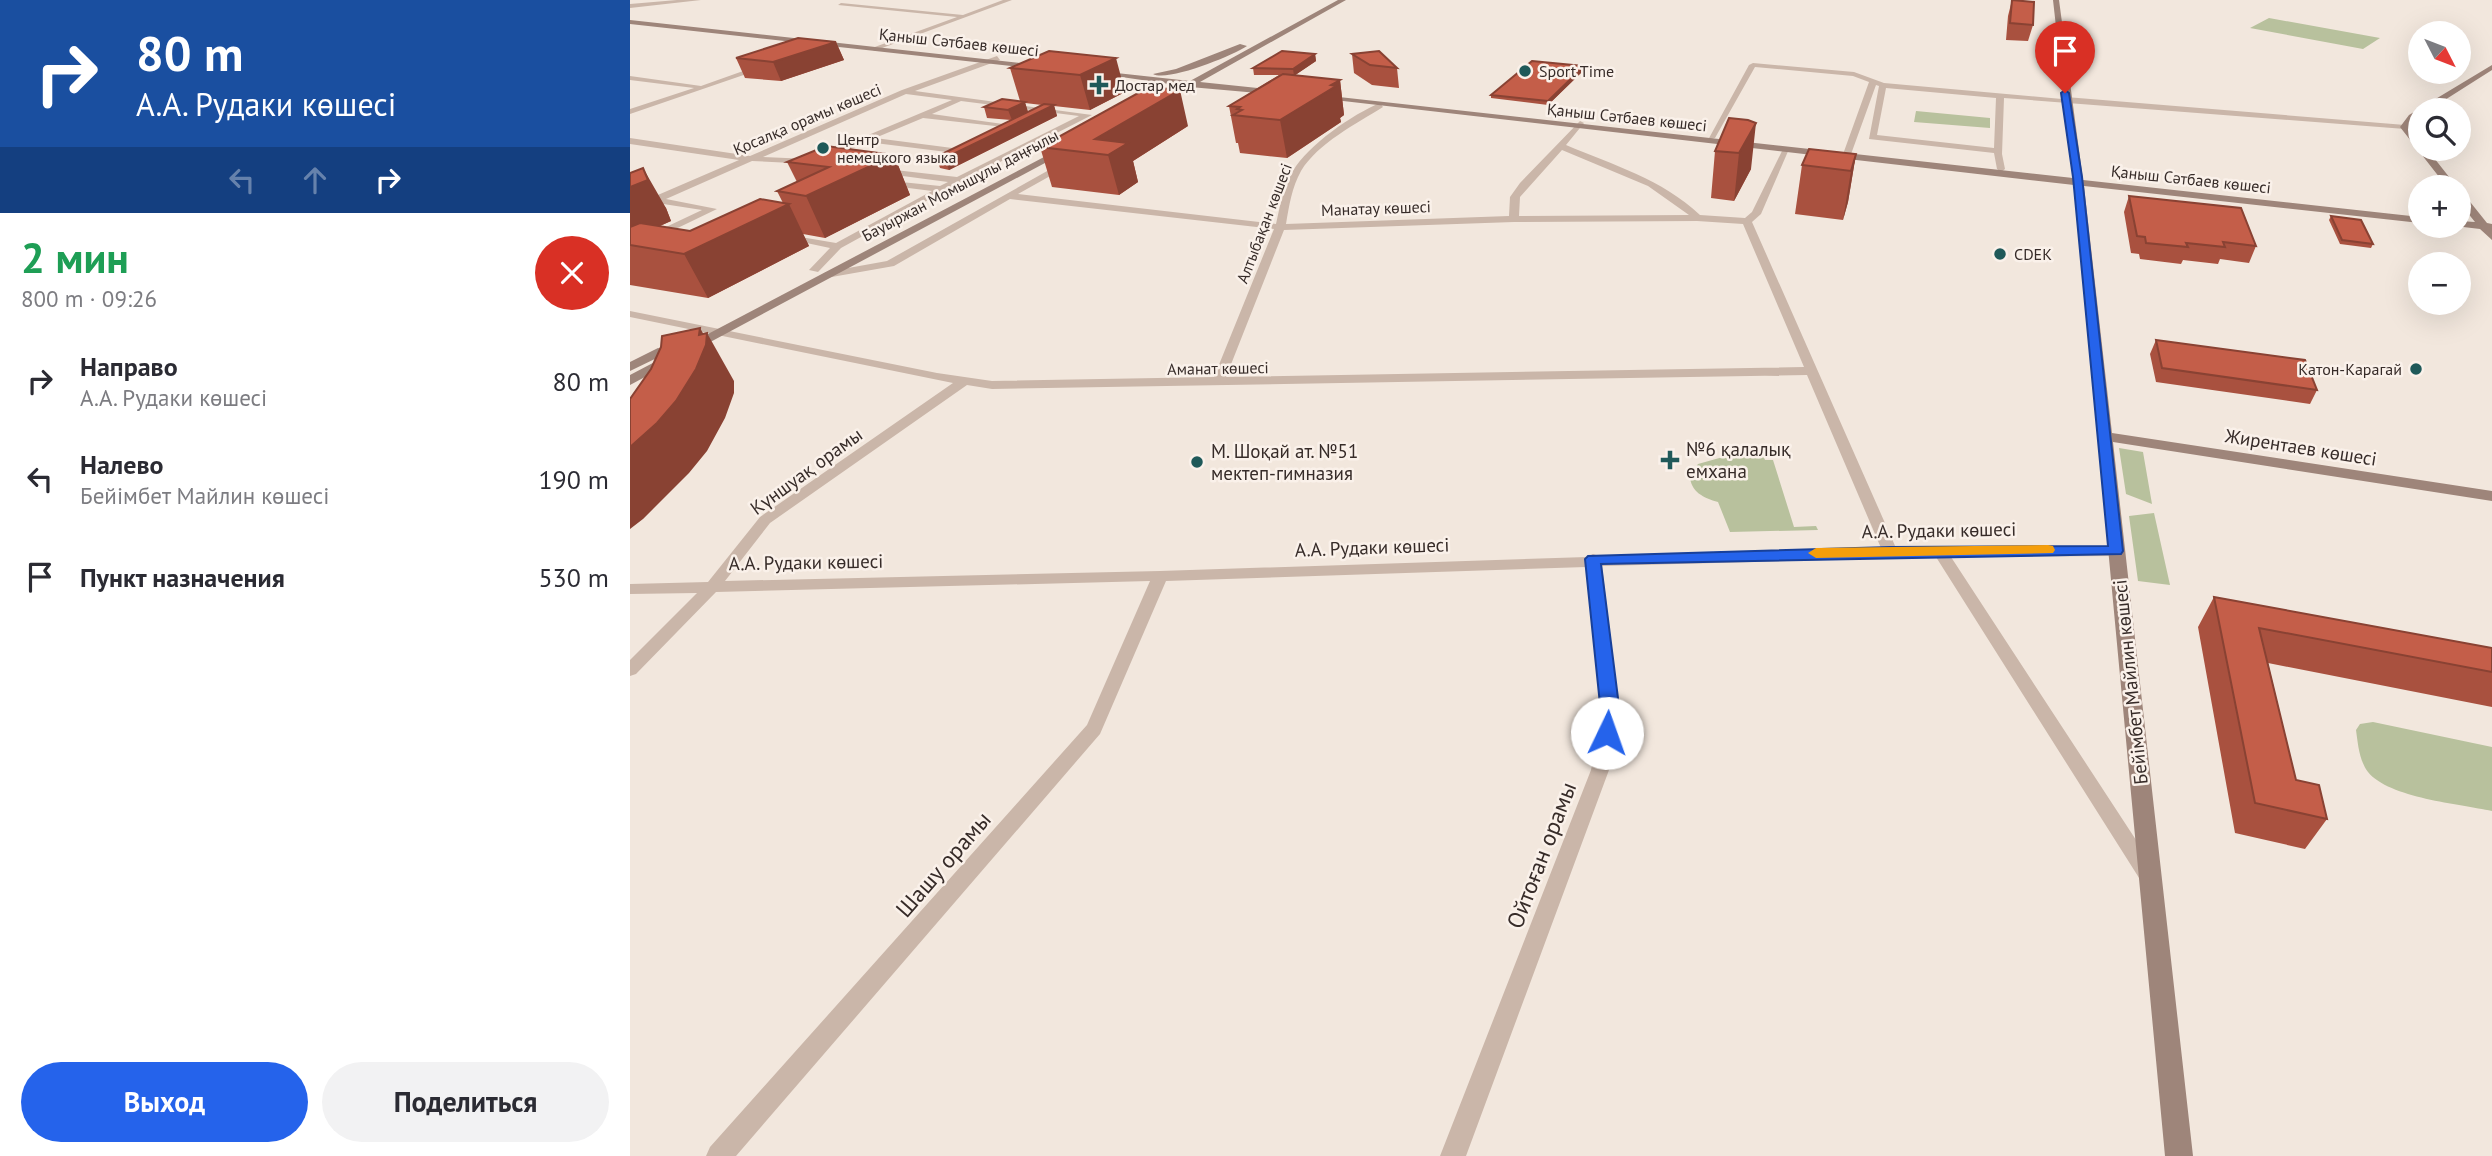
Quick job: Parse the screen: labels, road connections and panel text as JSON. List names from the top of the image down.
{
  "streets": {
    "main road": [
      "Қаныш Сәтбаев көшесі",
      "Бауыржан Момышұлы даңғылы",
      "Жирентаев көшесі",
      "Бейімбет Майлин көшесі"
    ],
    "street": [
      "Қосалқа орамы көшесі",
      "Манатау көшесі",
      "Алтыбақан көшесі",
      "Аманат көшесі",
      "Күншуақ орамы",
      "А.А. Рудаки көшесі",
      "Ойтоған орамы",
      "Шашу орамы"
    ]
  },
  "crossings": [
    ["Қаныш Сәтбаев көшесі", "Қосалқа орамы көшесі"],
    ["Қаныш Сәтбаев көшесі", "Алтыбақан көшесі"],
    ["Қаныш Сәтбаев көшесі", "Бейімбет Майлин көшесі"],
    ["Бауыржан Момышұлы даңғылы", "Аманат көшесі"],
    ["Манатау көшесі", "Алтыбақан көшесі"],
    ["Алтыбақан көшесі", "Аманат көшесі"],
    ["Аманат көшесі", "Күншуақ орамы"],
    ["Жирентаев көшесі", "Бейімбет Майлин көшесі"],
    ["Күншуақ орамы", "А.А. Рудаки көшесі"],
    ["А.А. Рудаки көшесі", "Бейімбет Майлин көшесі"],
    ["А.А. Рудаки көшесі", "Ойтоған орамы"],
    ["А.А. Рудаки көшесі", "Шашу орамы"]
  ],
  "places": {
    "other": [
      "Sport Time",
      "Центр немецкого языка",
      "CDEK",
      "Катон-Карагай",
      "М. Шоқай ат. №51 мектеп-гимназия"
    ],
    "health": ["Достар мед", "№6 қалалық емхана"]
  },
  "north": "bottom right",
  "page": {
    "turn": ["80 m", "А.А. Рудаки көшесі"],
    "map_buttons": ["+", "−"],
    "heading": ["2 мин", "800 m · 09:26"],
    "list": [
      {
        "name": "Направо",
        "note": "А.А. Рудаки көшесі",
        "value": "80 m"
      },
      {
        "name": "Налево",
        "note": "Бейімбет Майлин көшесі",
        "value": "190 m"
      },
      {
        "name": "Пункт назначения",
        "value": "530 m"
      }
    ],
    "buttons": ["Выход", "Поделиться"]
  }
}
